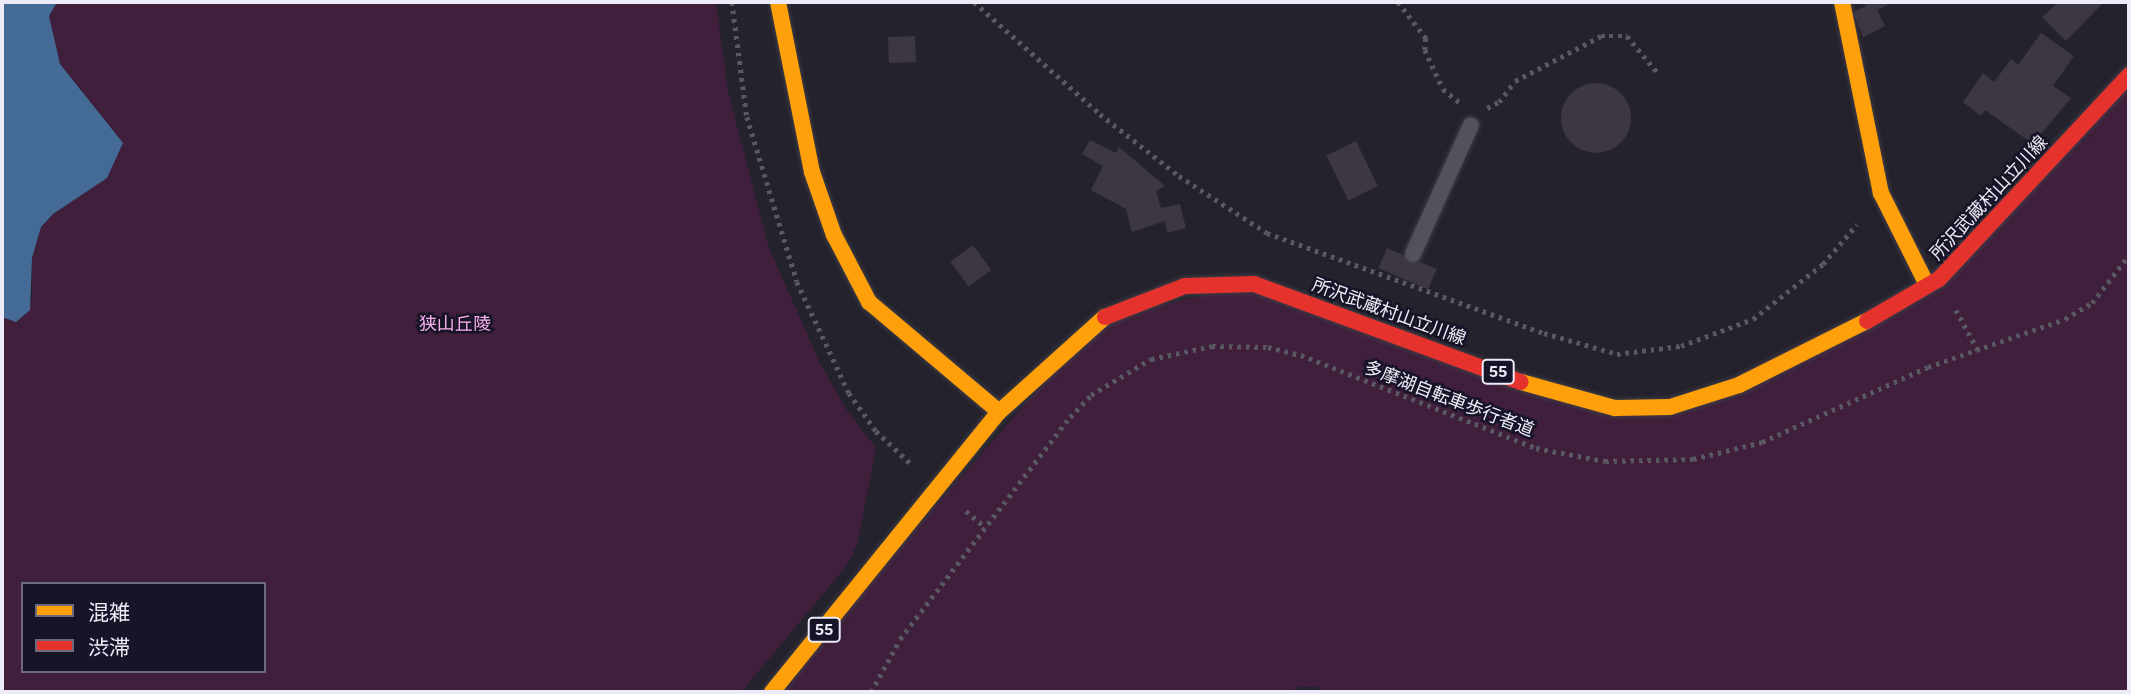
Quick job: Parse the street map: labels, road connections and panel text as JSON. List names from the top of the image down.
{
  "streets": {
    "main road": ["所沢武蔵村山立川線", "55"],
    "path": ["多摩湖自転車歩行者道"]
  },
  "parks": ["狭山丘陵"],
  "legend": ["混雑", "渋滞"]
}
